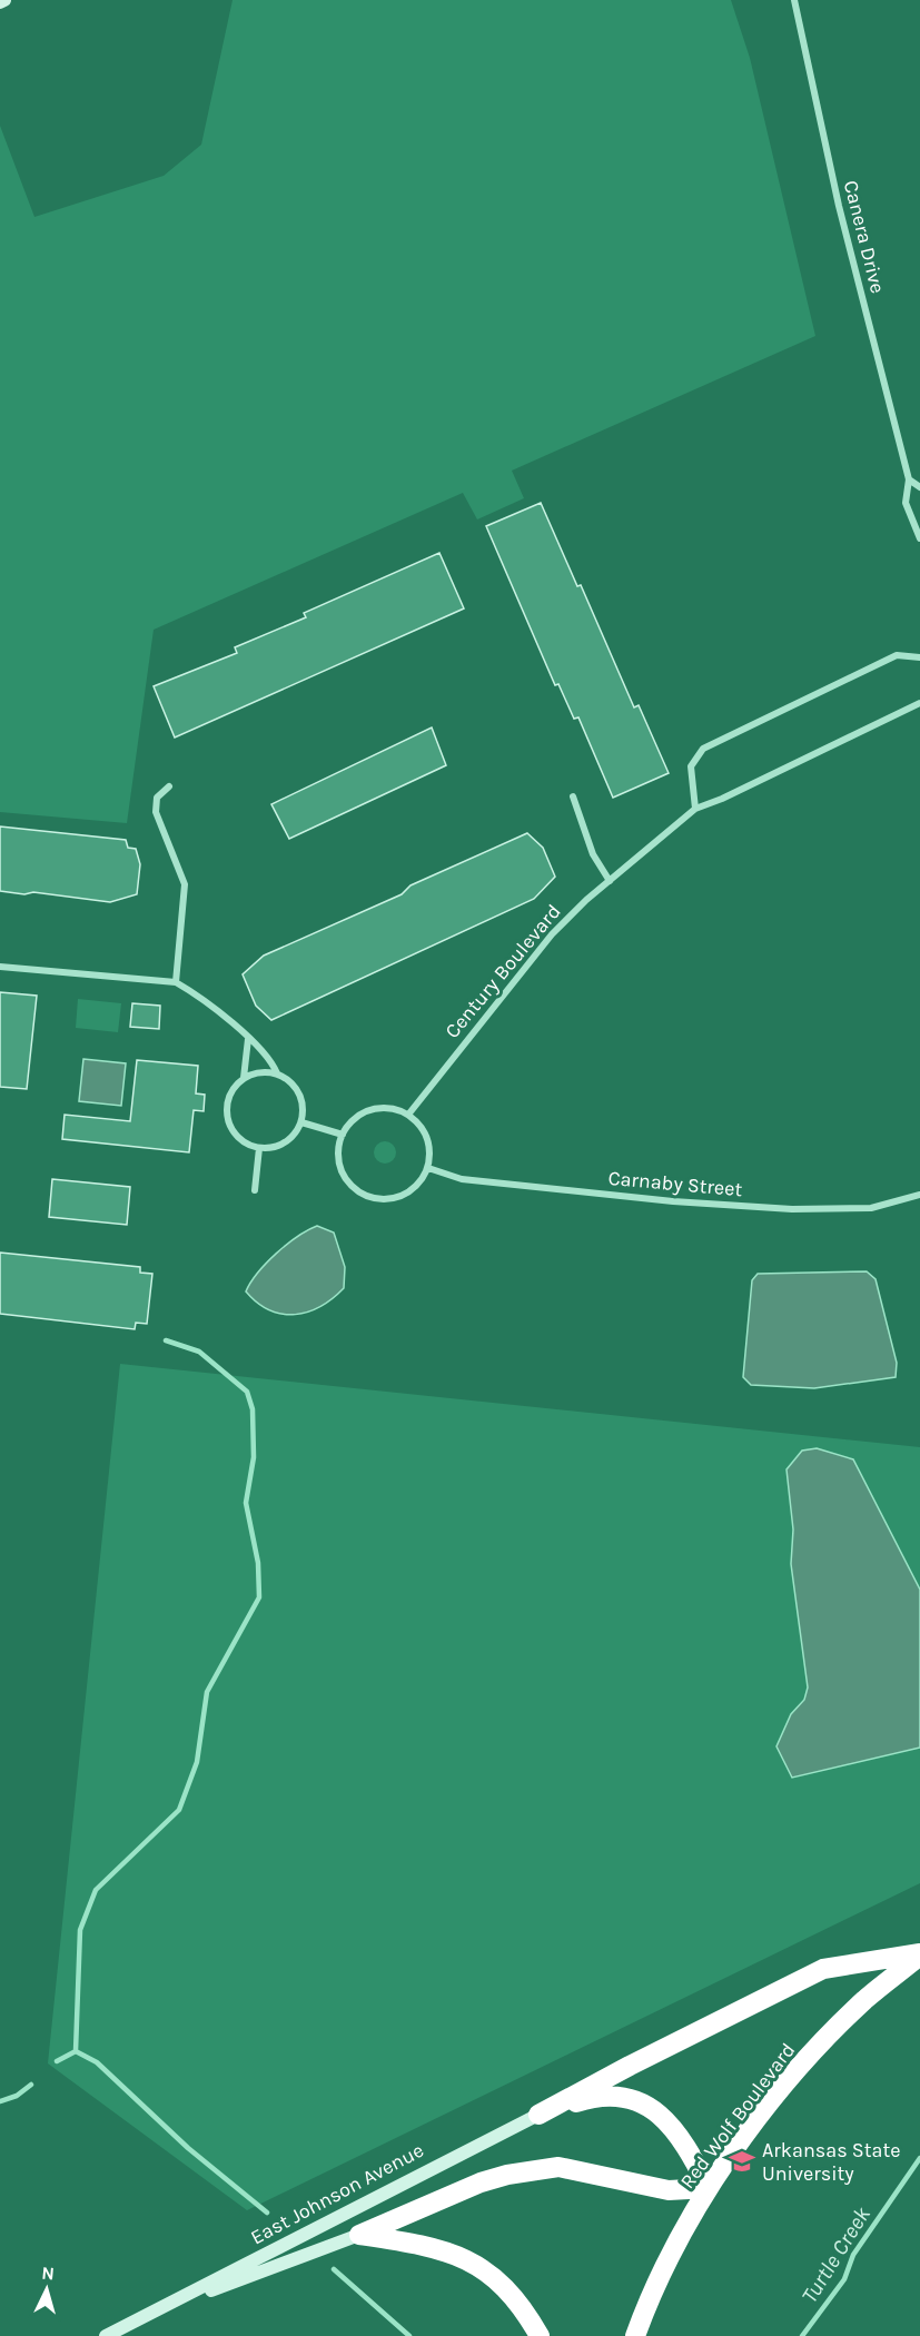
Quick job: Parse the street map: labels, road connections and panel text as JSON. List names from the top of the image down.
{
  "streets": {
    "highway": ["Red Wolf Boulevard"],
    "main road": ["East Johnson Avenue"],
    "street": ["Canera Drive", "Century Boulevard", "Carnaby Street"]
  },
  "crossings": [
    ["Century Boulevard", "Carnaby Street"]
  ],
  "water": ["Turtle Creek"],
  "places": {
    "school or university": ["Arkansas State University"]
  },
  "north": "top"
}
